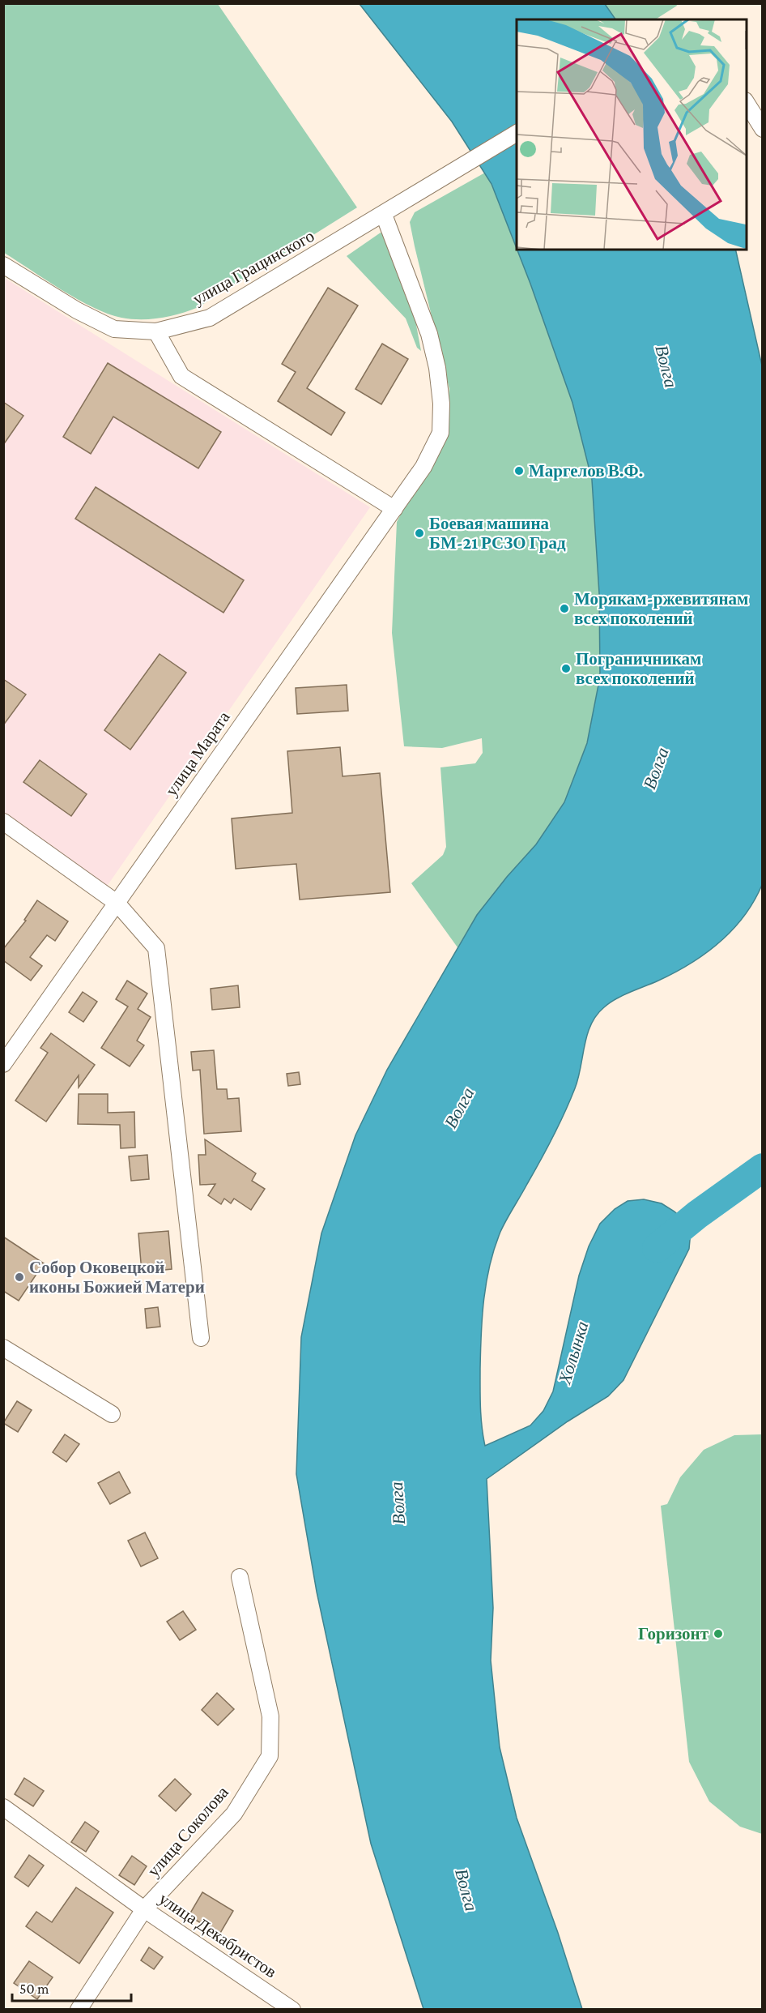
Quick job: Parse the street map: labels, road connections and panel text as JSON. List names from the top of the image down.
{
  "streets": {
    "street": [
      "улица Грацинского",
      "улица Марата",
      "улица Соколова",
      "улица Декабристов"
    ]
  },
  "crossings": [
    ["улица Грацинского", "улица Марата"],
    ["улица Соколова", "улица Декабристов"]
  ],
  "water": ["Волга", "Холынка"],
  "places": [
    "Маргелов В.Ф.",
    "Боевая машина БМ-21 РСЗО Град",
    "Морякам-ржевитянам всех поколений",
    "Пограничникам всех поколений",
    "Собор Оковецкой иконы Божией Матери",
    "Горизонт"
  ],
  "scale_bar": "50 m"
}
